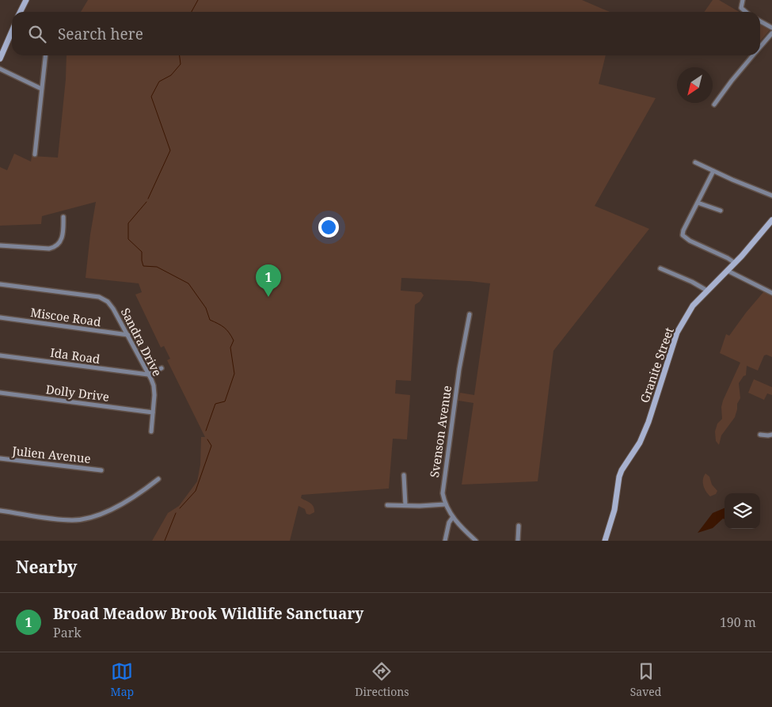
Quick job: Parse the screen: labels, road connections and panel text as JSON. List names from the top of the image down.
{
  "streets": {
    "street": [
      "Miscoe Road",
      "Sandra Drive",
      "Ida Road",
      "Granite Street",
      "Dolly Drive",
      "Svenson Avenue",
      "Julien Avenue"
    ]
  },
  "crossings": [
    ["Miscoe Road", "Sandra Drive"],
    ["Sandra Drive", "Ida Road"],
    ["Sandra Drive", "Dolly Drive"]
  ],
  "north": "bottom left",
  "page": {
    "search": "Search here",
    "pins": "1",
    "heading": "Nearby",
    "list": [
      {
        "mark": "1",
        "name": "Broad Meadow Brook Wildlife Sanctuary",
        "note": "Park",
        "value": "190 m"
      }
    ],
    "nav": ["Map", "Directions", "Saved"]
  }
}
